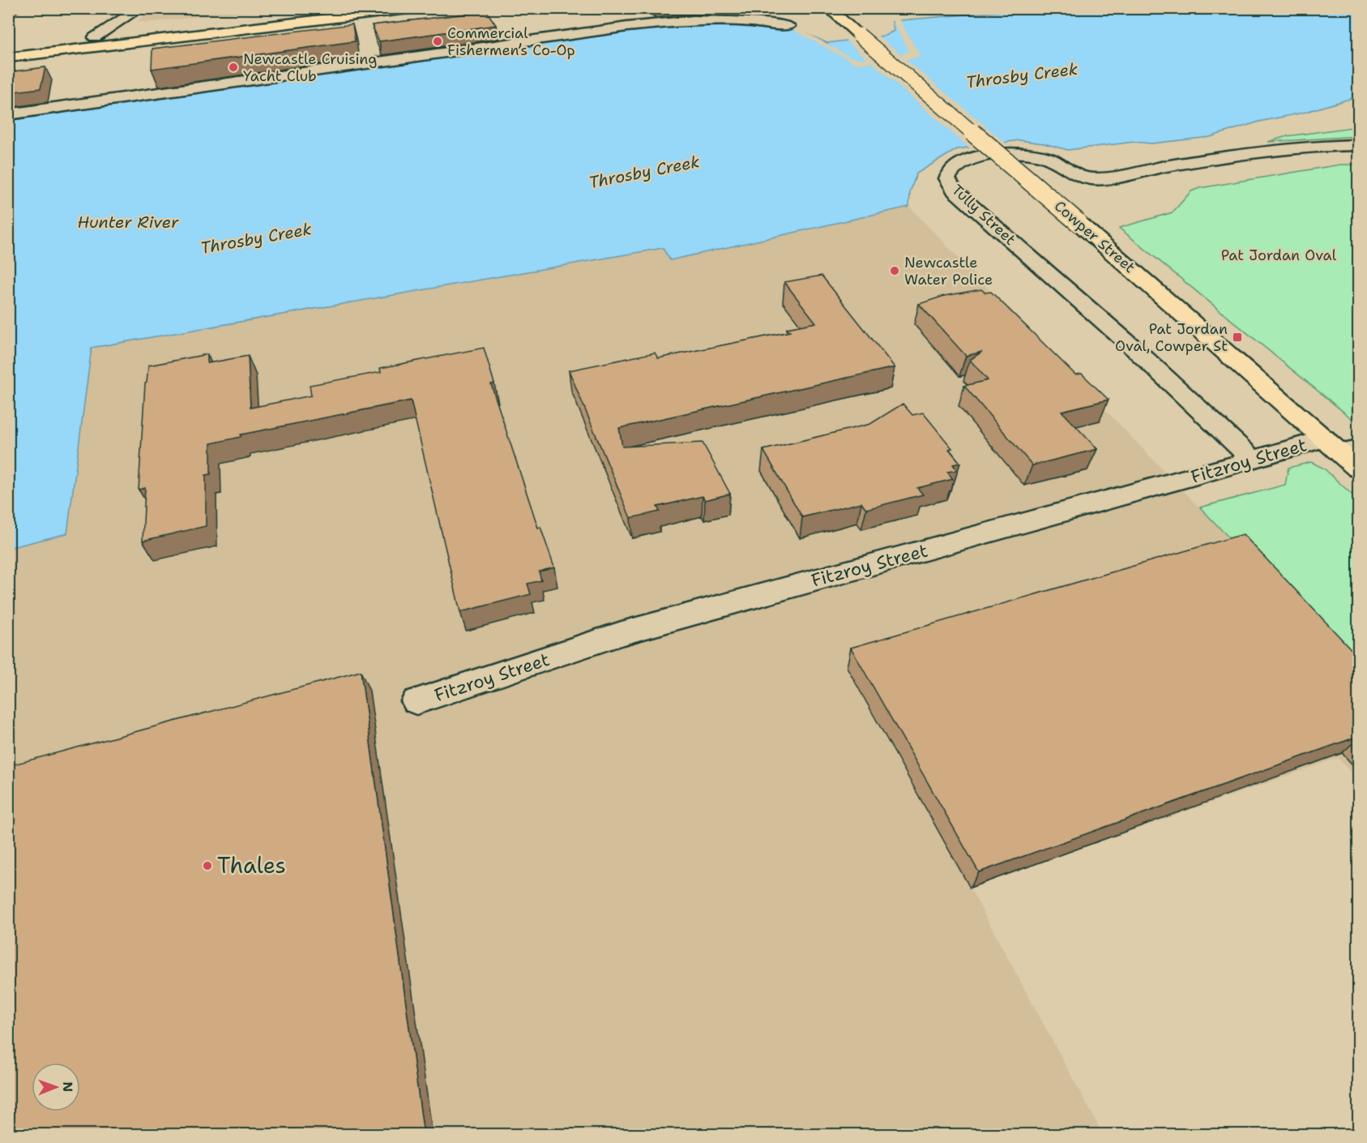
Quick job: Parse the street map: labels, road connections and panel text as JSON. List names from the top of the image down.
{
  "streets": {
    "main road": ["Cowper Street"],
    "street": ["Tully Street", "Fitzroy Street"]
  },
  "crossings": [
    ["Tully Street", "Fitzroy Street"],
    ["Cowper Street", "Fitzroy Street"]
  ],
  "water": ["Throsby Creek", "Hunter River"],
  "parks": ["Pat Jordan Oval"],
  "places": {
    "other": [
      "Commercial Fishermen’s Co-Op",
      "Newcastle Cruising Yacht Club",
      "Newcastle Water Police",
      "Thales"
    ],
    "transit": ["Pat Jordan Oval, Cowper St"]
  },
  "north": "right"
}
